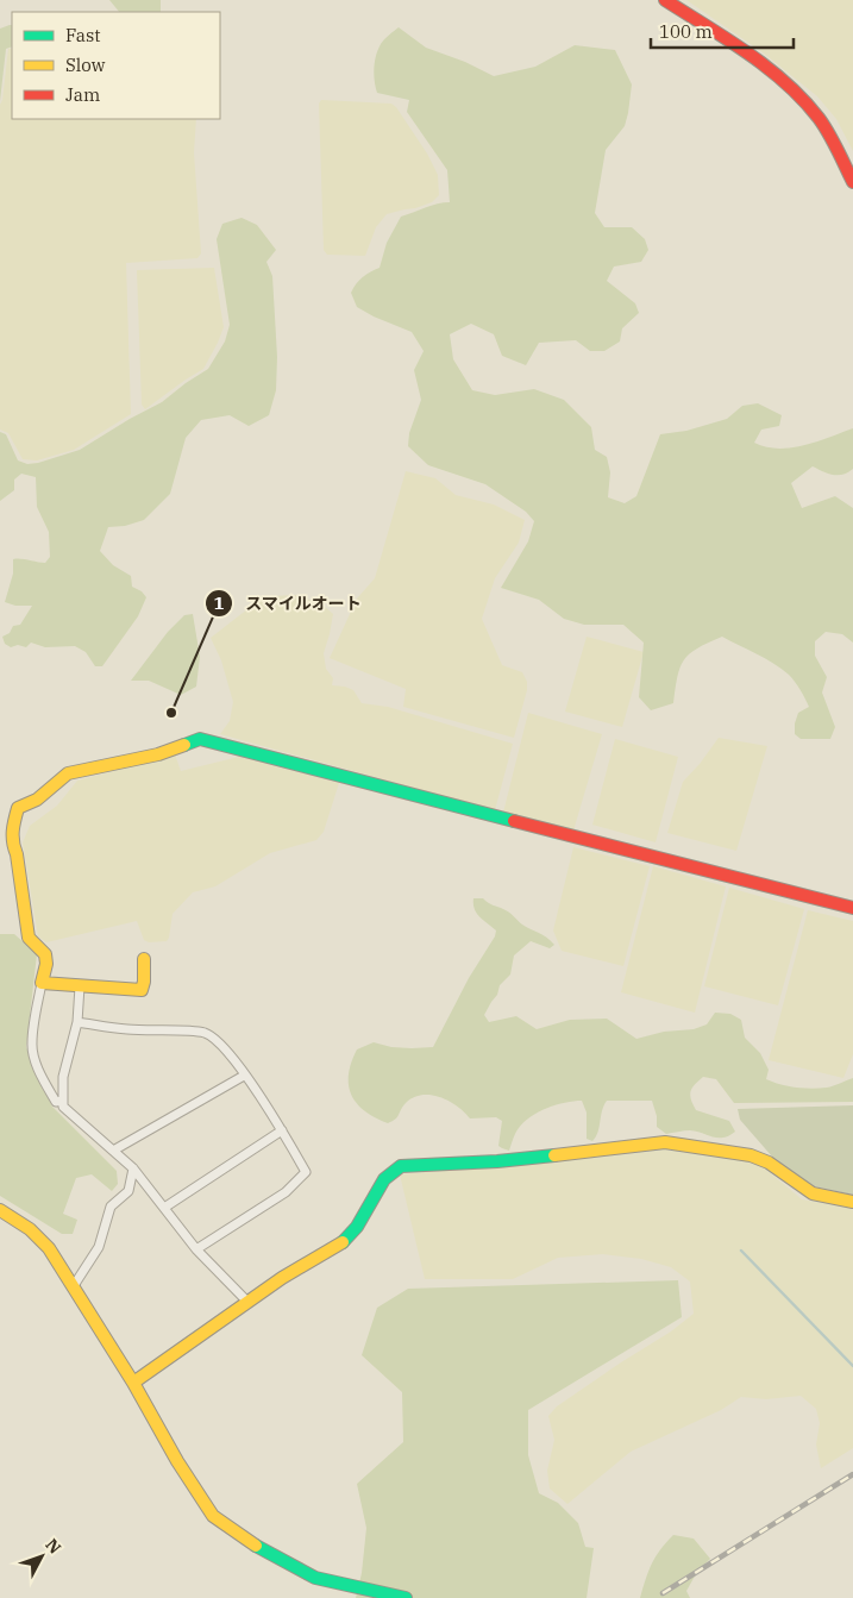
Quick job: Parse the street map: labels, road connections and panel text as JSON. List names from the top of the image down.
{
  "places": ["スマイルオート"],
  "legend": ["Fast", "Slow", "Jam"],
  "scale_bar": "100 m",
  "north": "top right"
}
